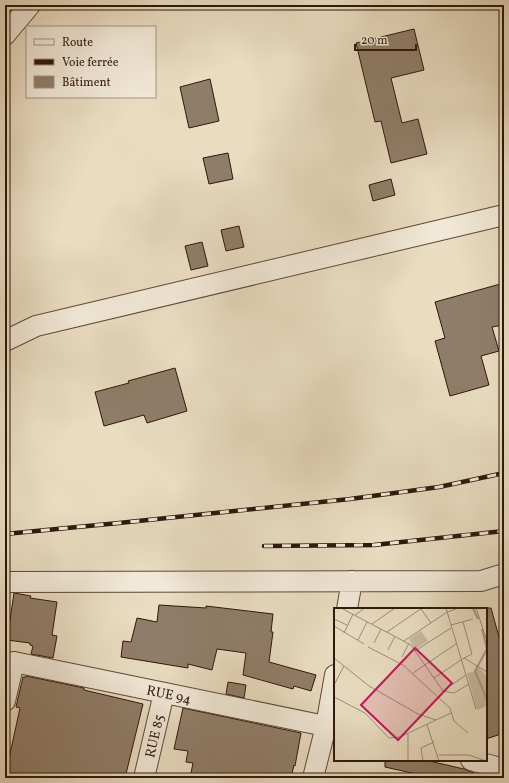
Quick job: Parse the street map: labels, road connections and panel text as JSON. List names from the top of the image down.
{
  "streets": {
    "street": ["RUE 94", "RUE 85"]
  },
  "crossings": [
    ["RUE 94", "RUE 85"]
  ],
  "legend": ["Route", "Voie ferrée", "Bâtiment"],
  "scale_bar": "20 m"
}
